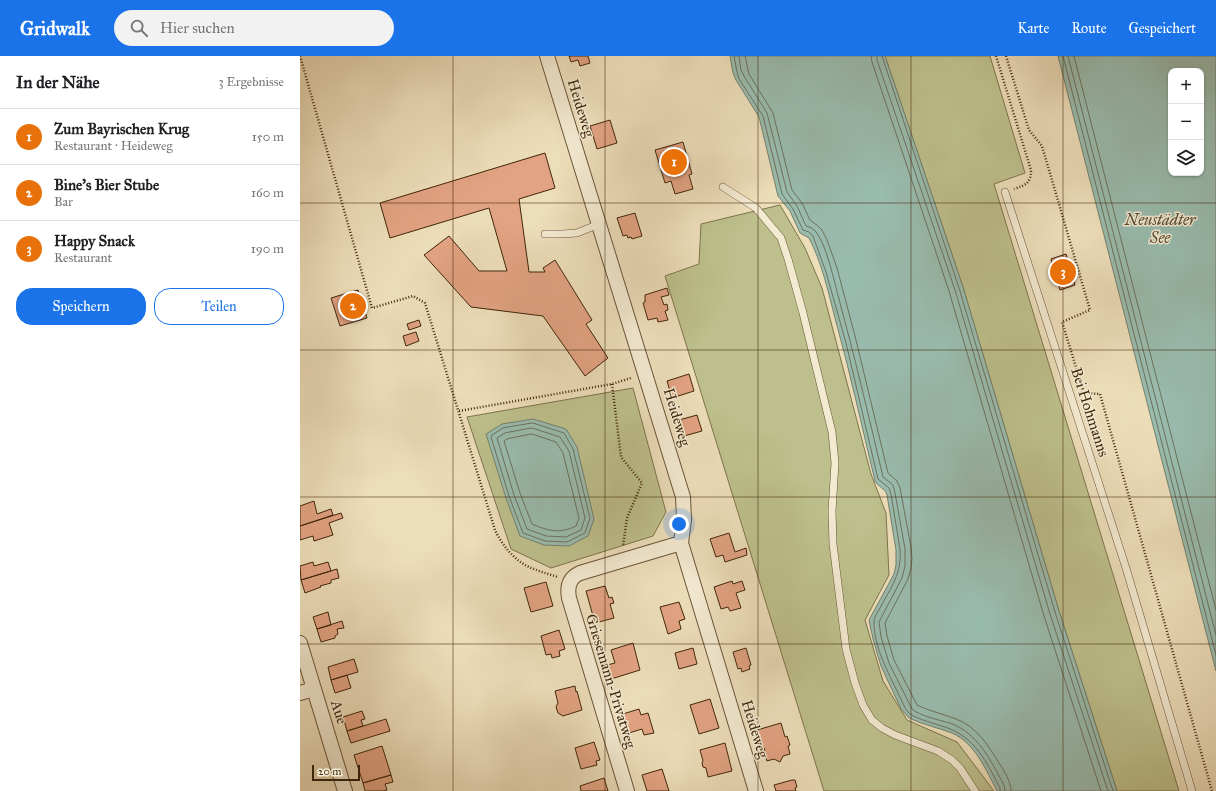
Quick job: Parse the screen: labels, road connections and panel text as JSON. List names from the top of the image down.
{
  "streets": {
    "street": ["Heideweg", "Griesemann-Privatweg", "Aue"],
    "lane": ["Bei Hohmanns"]
  },
  "water": ["Neustädter See"],
  "scale_bar": "20 m",
  "page": {
    "header": "Gridwalk",
    "search": "Hier suchen",
    "nav": ["Karte", "Route", "Gespeichert"],
    "heading": ["In der Nähe", "3 Ergebnisse"],
    "map_buttons": ["+", "−"],
    "list": [
      {
        "mark": "1",
        "name": "Zum Bayrischen Krug",
        "note": "Restaurant · Heideweg",
        "value": "150 m"
      },
      {
        "mark": "2",
        "name": "Bine's Bier Stube",
        "note": "Bar",
        "value": "160 m"
      },
      {
        "mark": "3",
        "name": "Happy Snack",
        "note": "Restaurant",
        "value": "190 m"
      }
    ],
    "pins": ["1", "3", "2"],
    "buttons": ["Speichern", "Teilen"],
    "scale": "20 m"
  }
}
